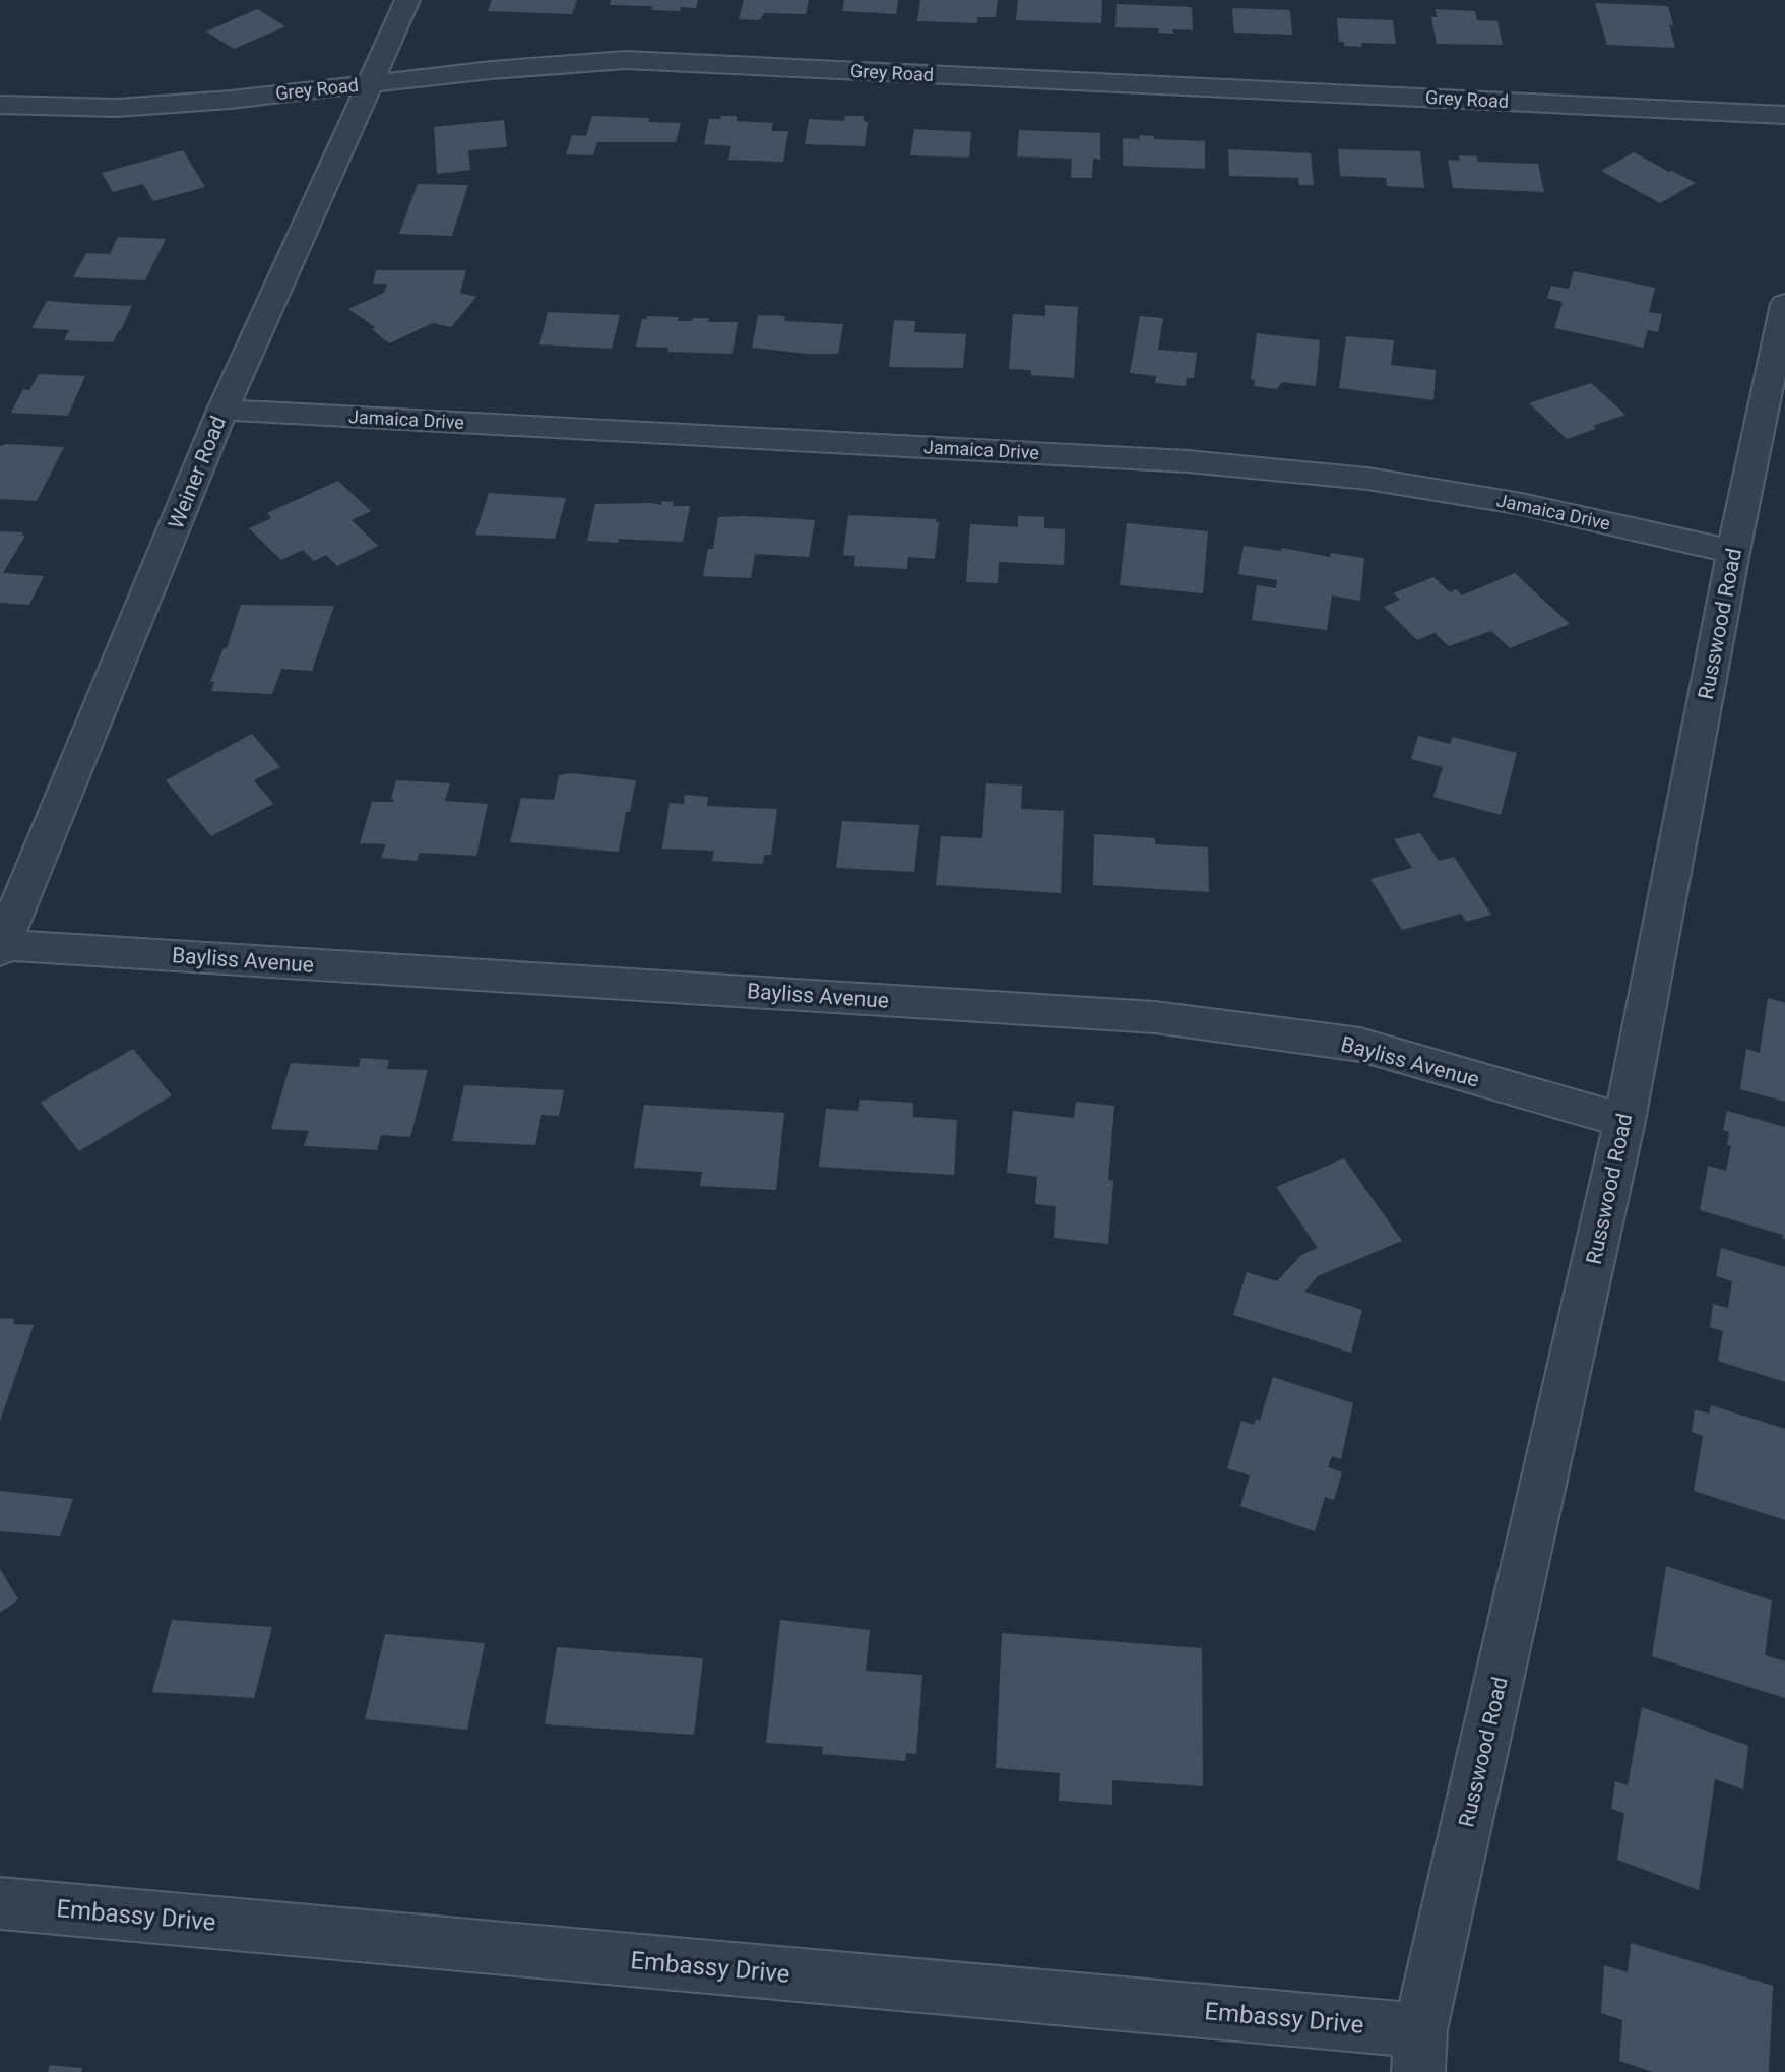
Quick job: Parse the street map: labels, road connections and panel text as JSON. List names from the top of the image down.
{
  "streets": {
    "street": [
      "Grey Road",
      "Jamaica Drive",
      "Weiner Road",
      "Russwood Road",
      "Bayliss Avenue",
      "Embassy Drive"
    ]
  },
  "crossings": [
    ["Grey Road", "Weiner Road"],
    ["Jamaica Drive", "Weiner Road"],
    ["Jamaica Drive", "Russwood Road"],
    ["Weiner Road", "Bayliss Avenue"],
    ["Russwood Road", "Bayliss Avenue"],
    ["Russwood Road", "Embassy Drive"]
  ]
}
